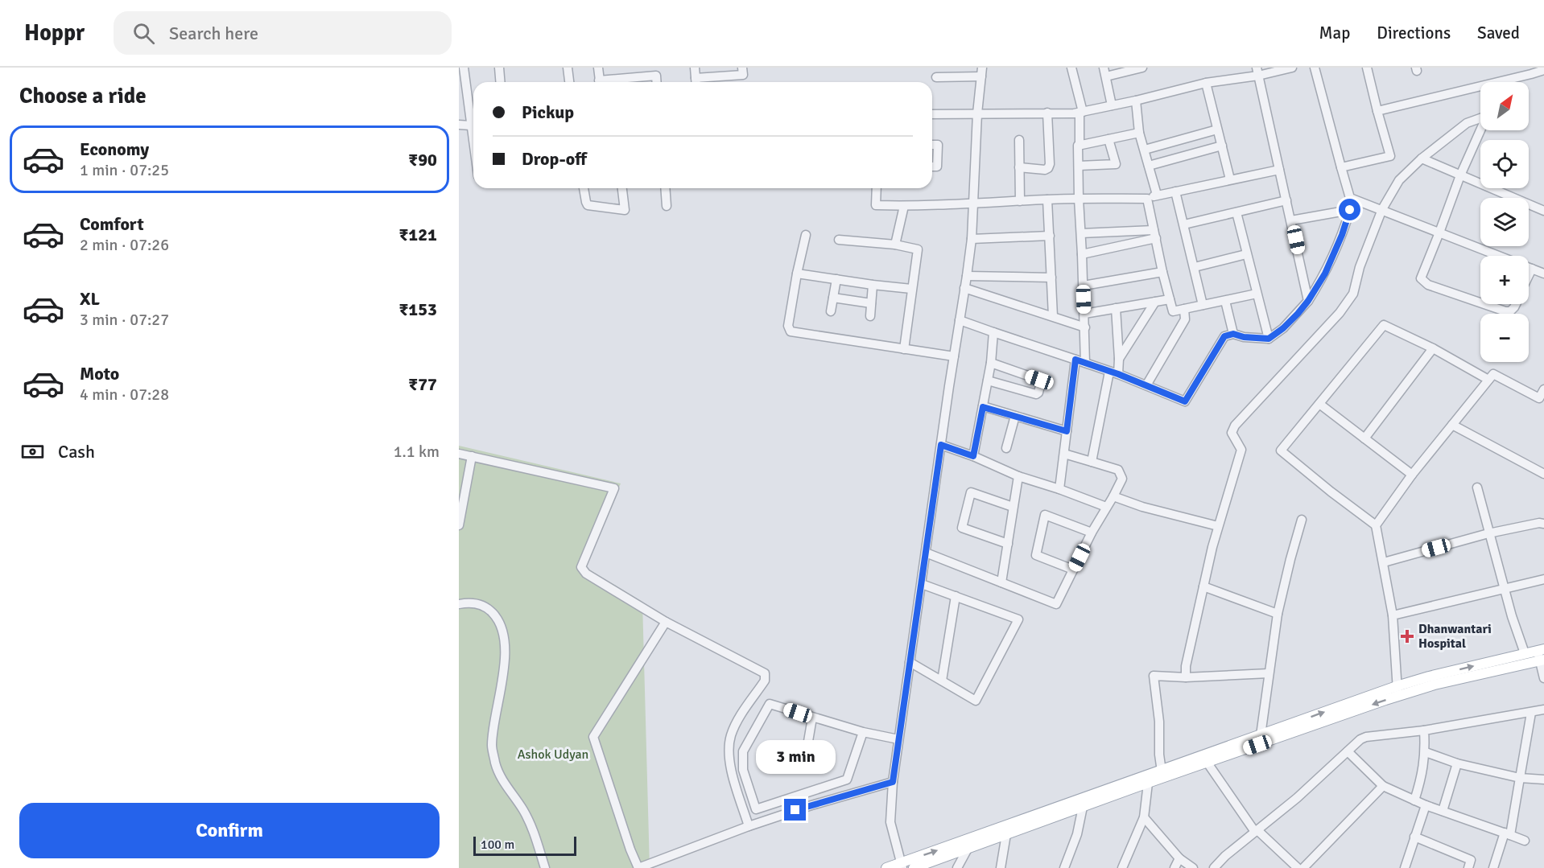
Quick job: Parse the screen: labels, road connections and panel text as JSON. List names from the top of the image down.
{
  "parks": ["Ashok Udyan"],
  "places": {
    "health": ["Dhanwantari Hospital"]
  },
  "scale_bar": "100 m",
  "north": "top right",
  "page": {
    "header": "Hoppr",
    "search": "Search here",
    "nav": ["Map", "Directions", "Saved"],
    "heading": "Choose a ride",
    "map_buttons": ["+", "−"],
    "banner": ["Pickup", "Drop-off"],
    "list": [
      {
        "name": "Economy",
        "note": "1 min · 07:25",
        "value": "₹90"
      },
      {
        "name": "Comfort",
        "note": "2 min · 07:26",
        "value": "₹121"
      },
      {
        "name": "XL",
        "note": "3 min · 07:27",
        "value": "₹153"
      },
      {
        "name": "Moto",
        "note": "4 min · 07:28",
        "value": "₹77"
      }
    ],
    "pay": ["Cash", "1.1 km"],
    "bubble": "3 min",
    "buttons": "Confirm",
    "scale": "100 m"
  }
}
